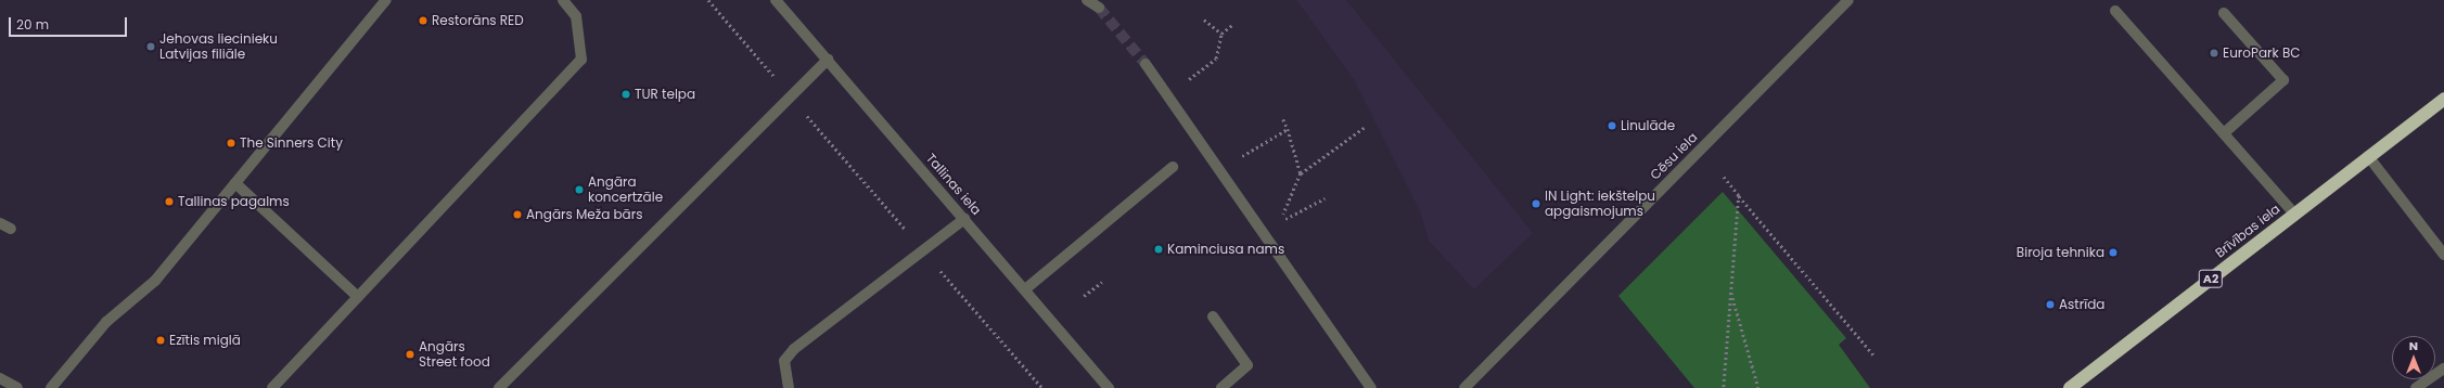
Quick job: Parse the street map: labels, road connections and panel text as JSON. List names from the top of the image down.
{
  "streets": {
    "highway": ["Brīvības iela", "A2"],
    "street": ["Cēsu iela", "Tallinas iela"]
  },
  "places": [
    "Restorāns RED",
    "Jehovas liecinieku Latvijas filiāle",
    "EuroPark BC",
    "TUR telpa",
    "Linulāde",
    "The Sinners City",
    "Angāra koncertzāle",
    "Tallinas pagalms",
    "IN Light: iekštelpu apgaismojums",
    "Angārs Meža bārs",
    "Kaminciusa nams",
    "Biroja tehnika",
    "Astrīda",
    "Ezītis miglā",
    "Angārs Street food"
  ],
  "scale_bar": "20 m",
  "north": "top"
}
